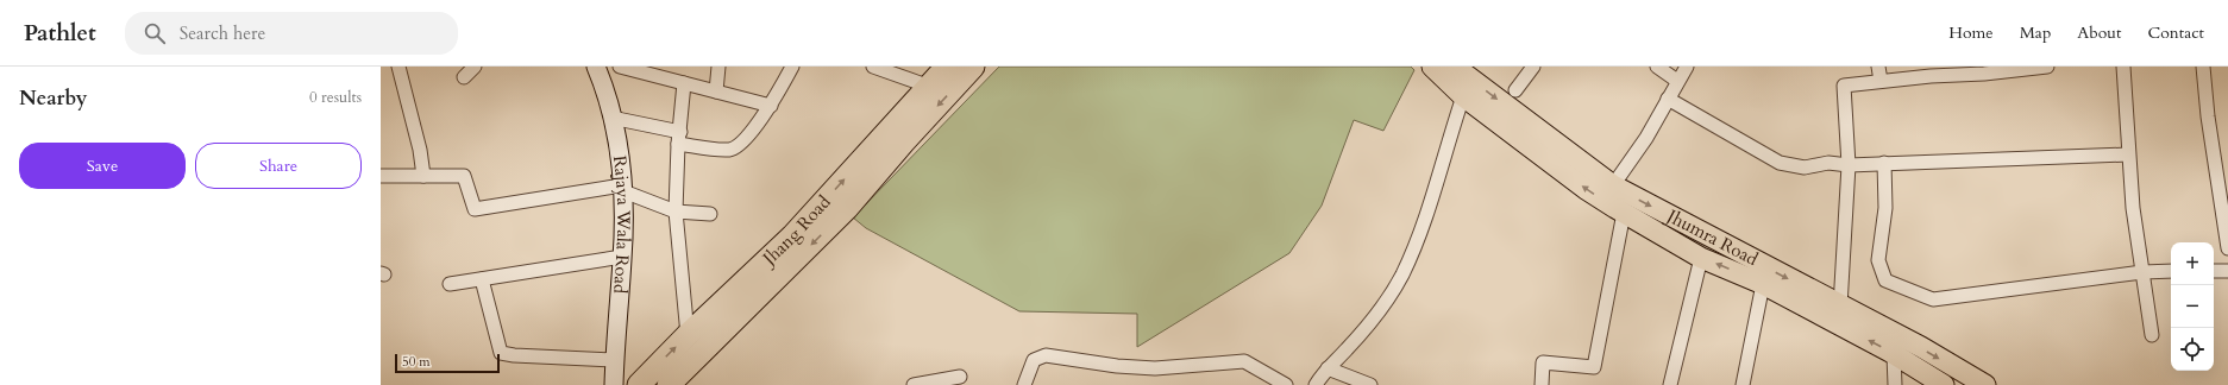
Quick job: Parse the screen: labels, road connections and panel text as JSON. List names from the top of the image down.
{
  "streets": {
    "highway": ["Jhang Road"],
    "main road": ["Jhumra Road"],
    "street": ["Rajaya Wala Road"]
  },
  "scale_bar": "50 m",
  "page": {
    "header": "Pathlet",
    "search": "Search here",
    "nav": [
      "Home",
      "Map",
      "About",
      "Contact"
    ],
    "heading": ["Nearby", "0 results"],
    "buttons": ["Save", "Share"],
    "map_buttons": ["+", "−"],
    "scale": "50 m"
  }
}
